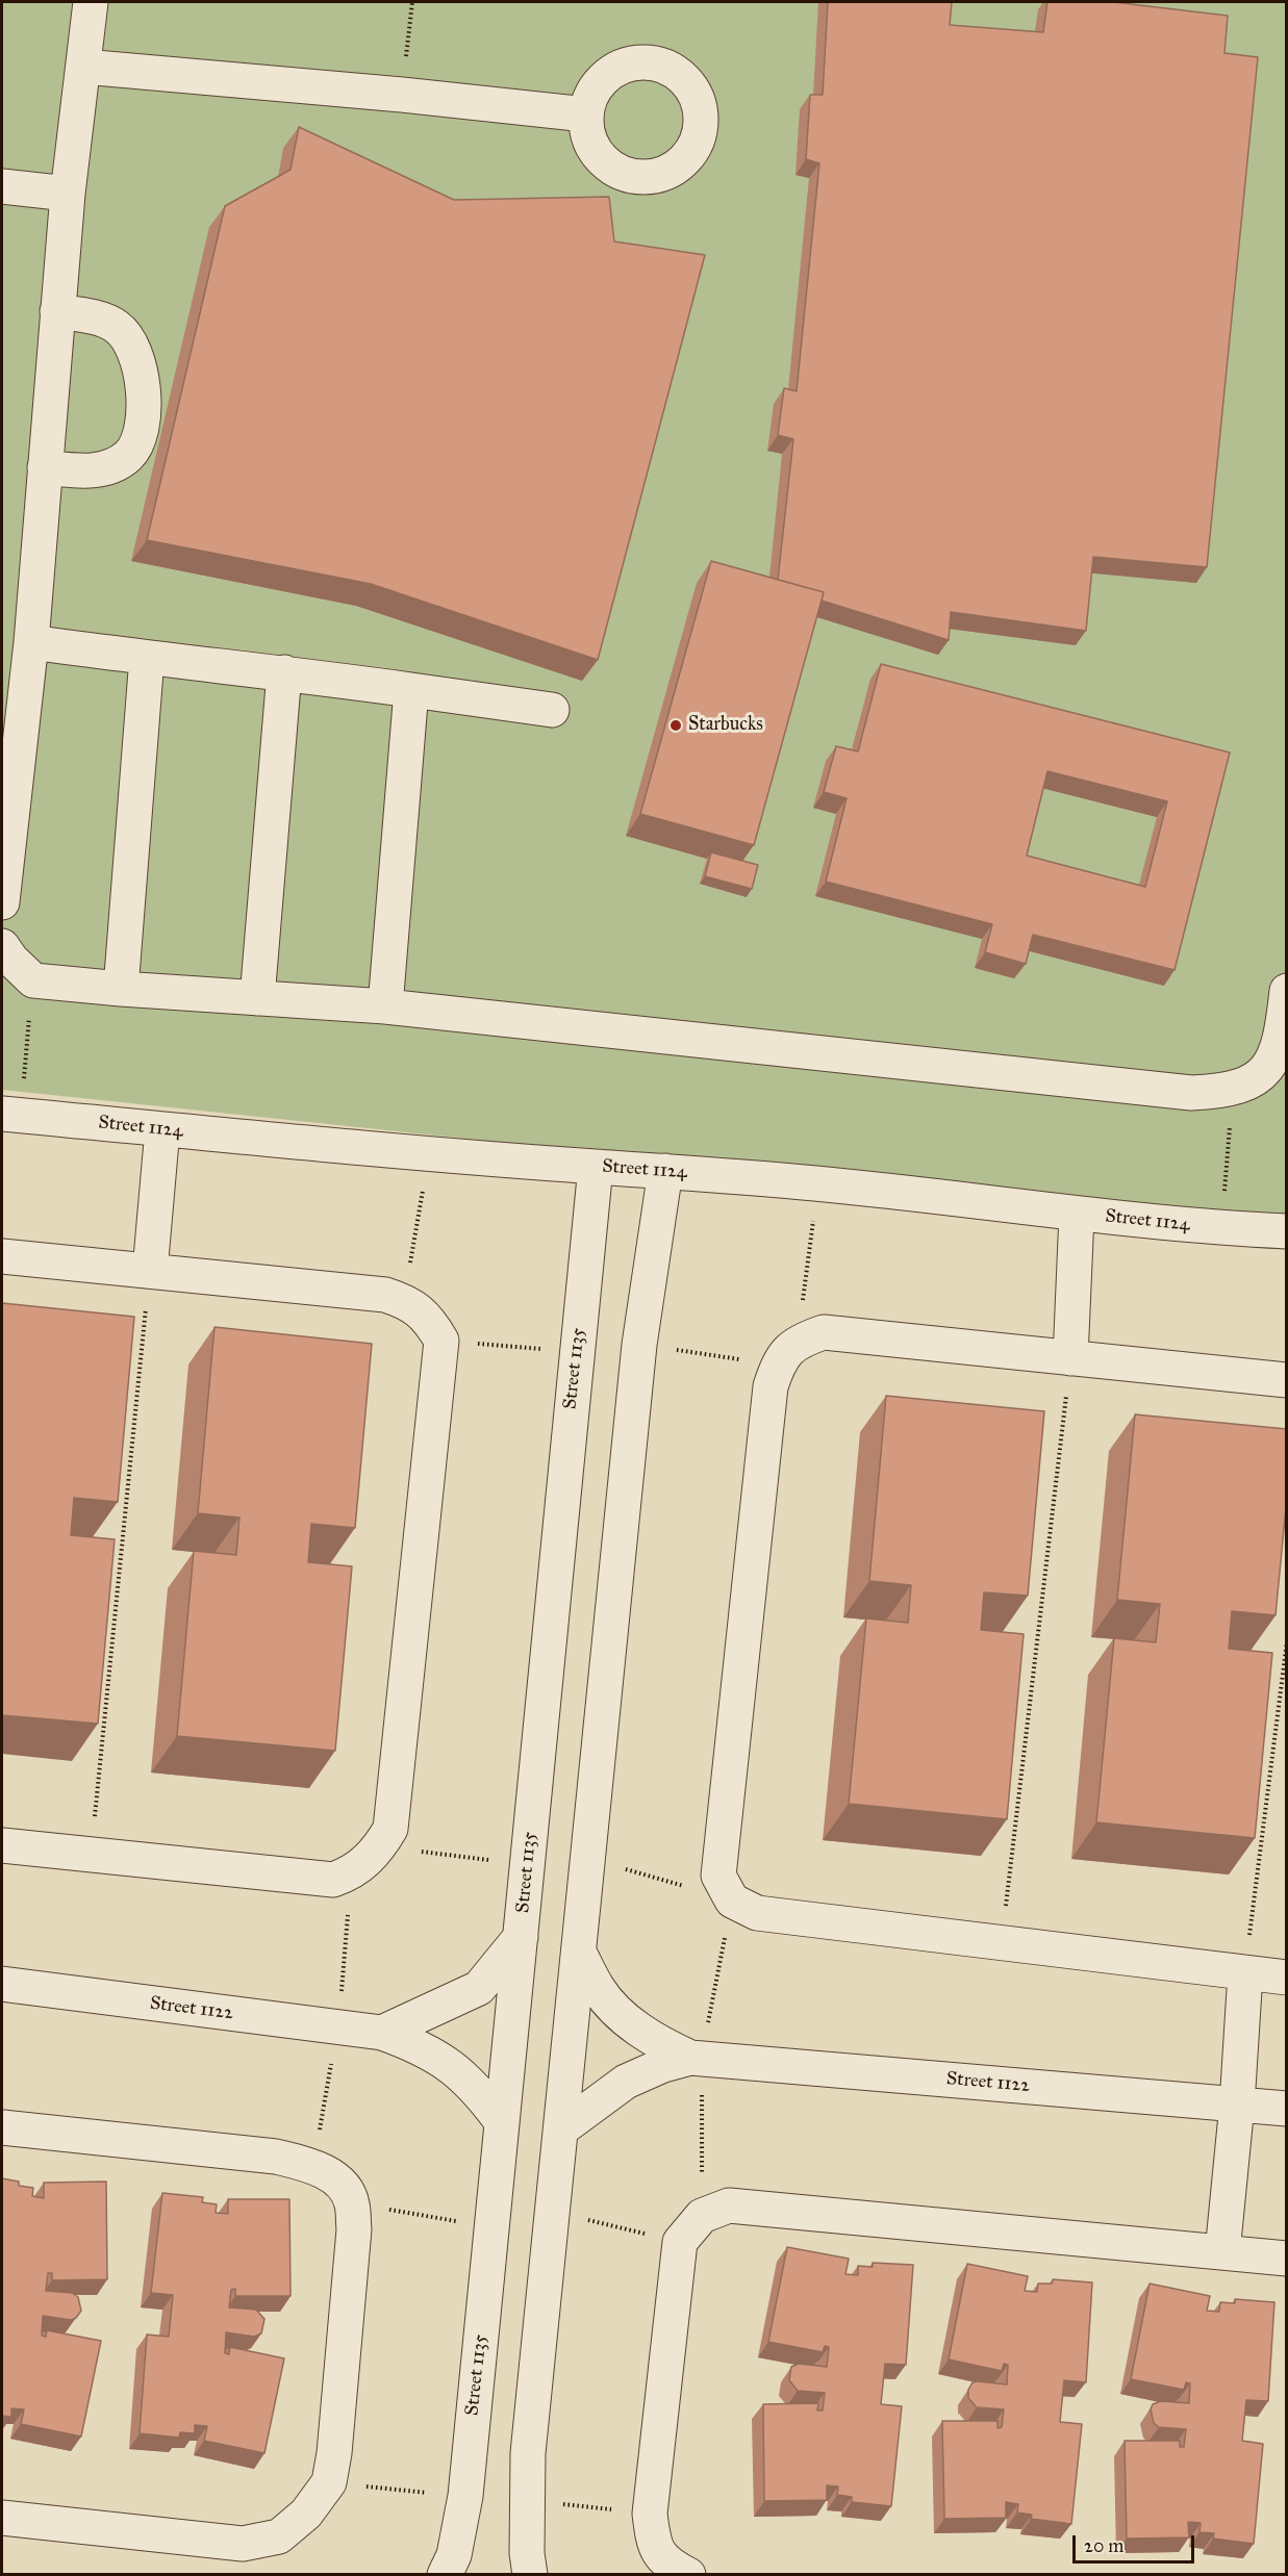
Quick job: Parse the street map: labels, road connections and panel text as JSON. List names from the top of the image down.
{
  "streets": {
    "street": ["Street 1124", "Street 1135", "Street 1122"]
  },
  "crossings": [
    ["Street 1124", "Street 1135"],
    ["Street 1135", "Street 1122"]
  ],
  "places": ["Starbucks"],
  "scale_bar": "20 m"
}
